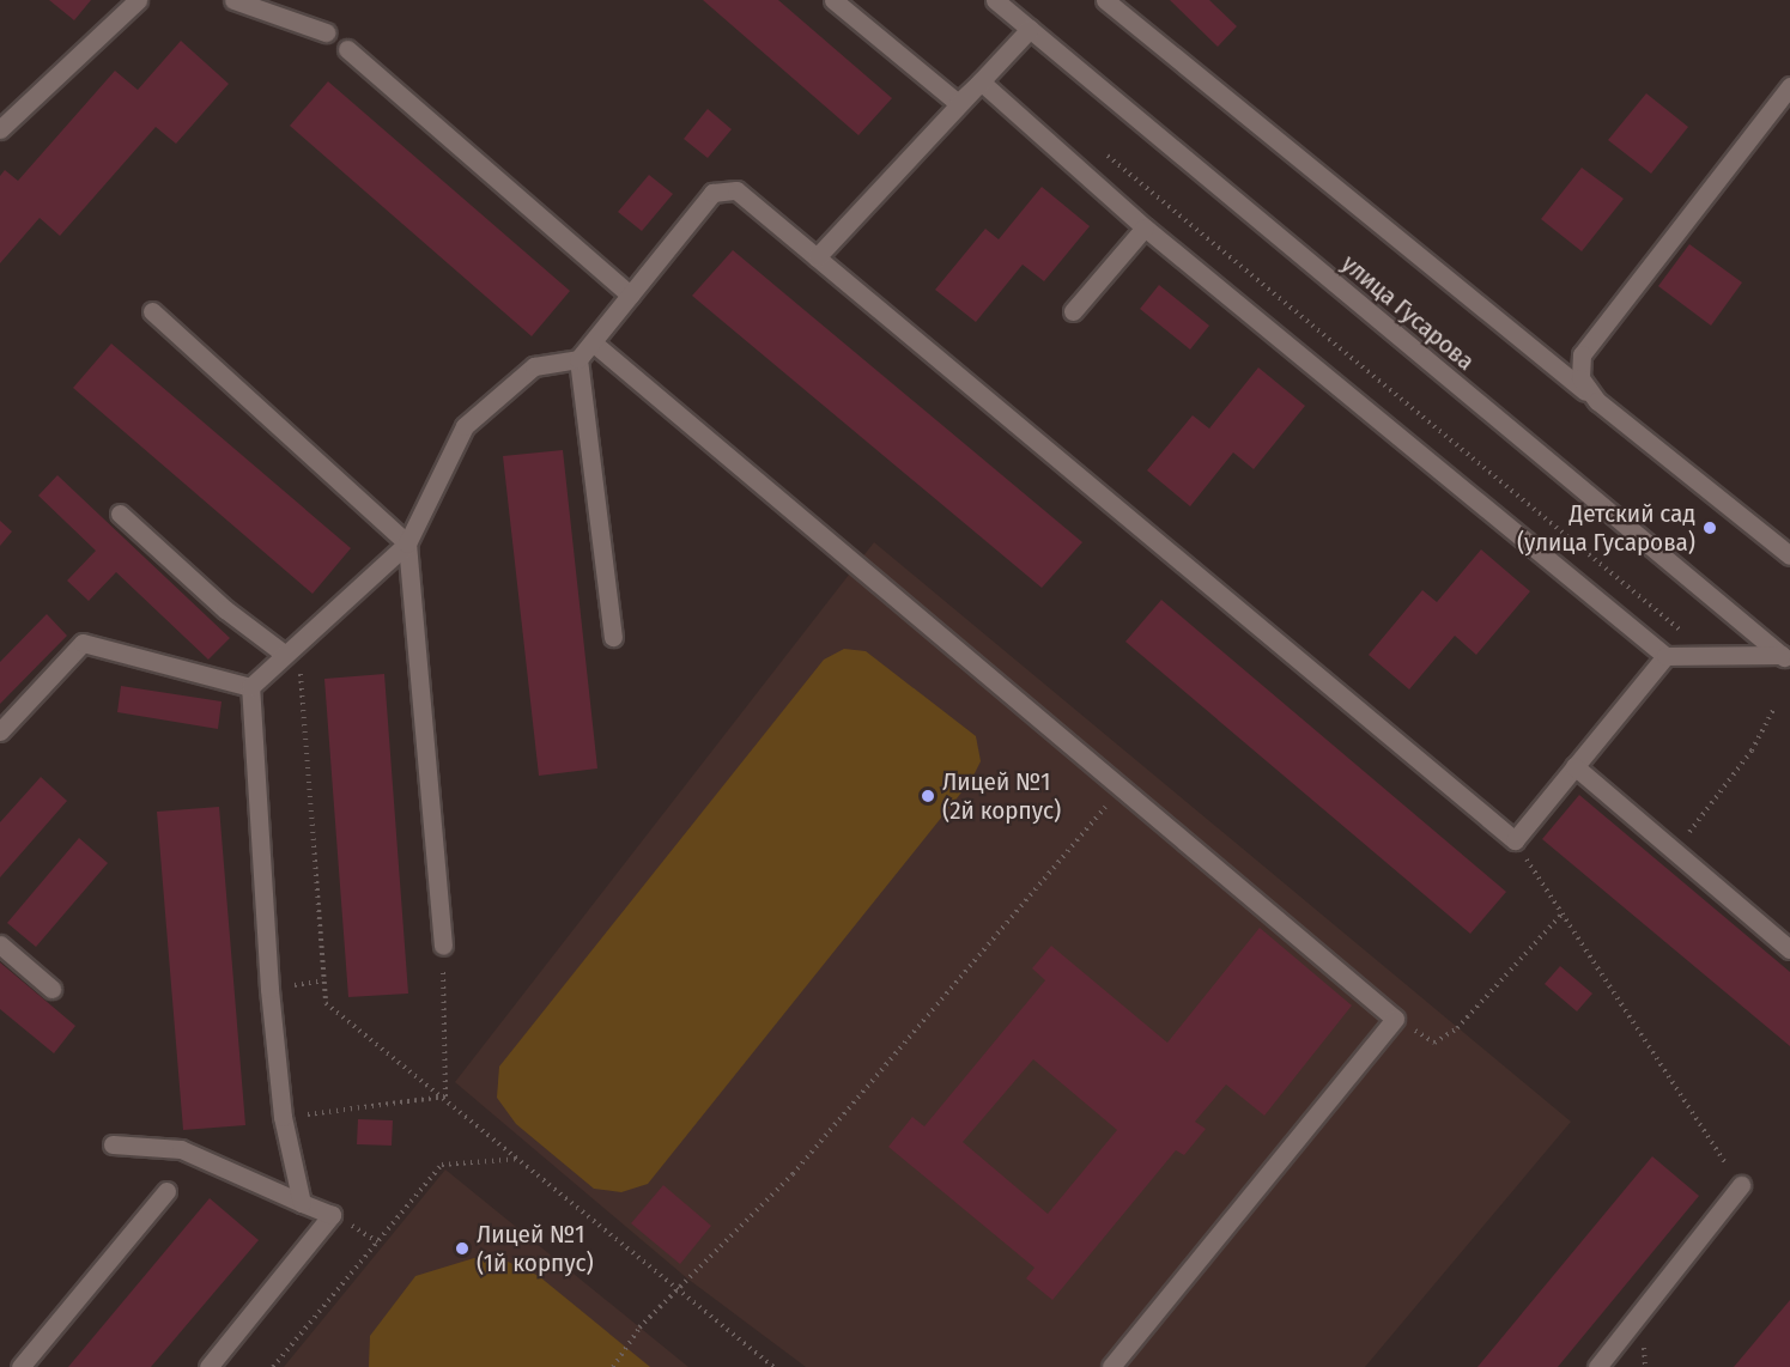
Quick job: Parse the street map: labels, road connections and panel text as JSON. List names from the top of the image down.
{
  "streets": {
    "street": ["улица Гусарова"]
  },
  "places": ["Детский сад (улица Гусарова)", "Лицей №1 (2й корпус)", "Лицей №1 (1й корпус)"]
}
